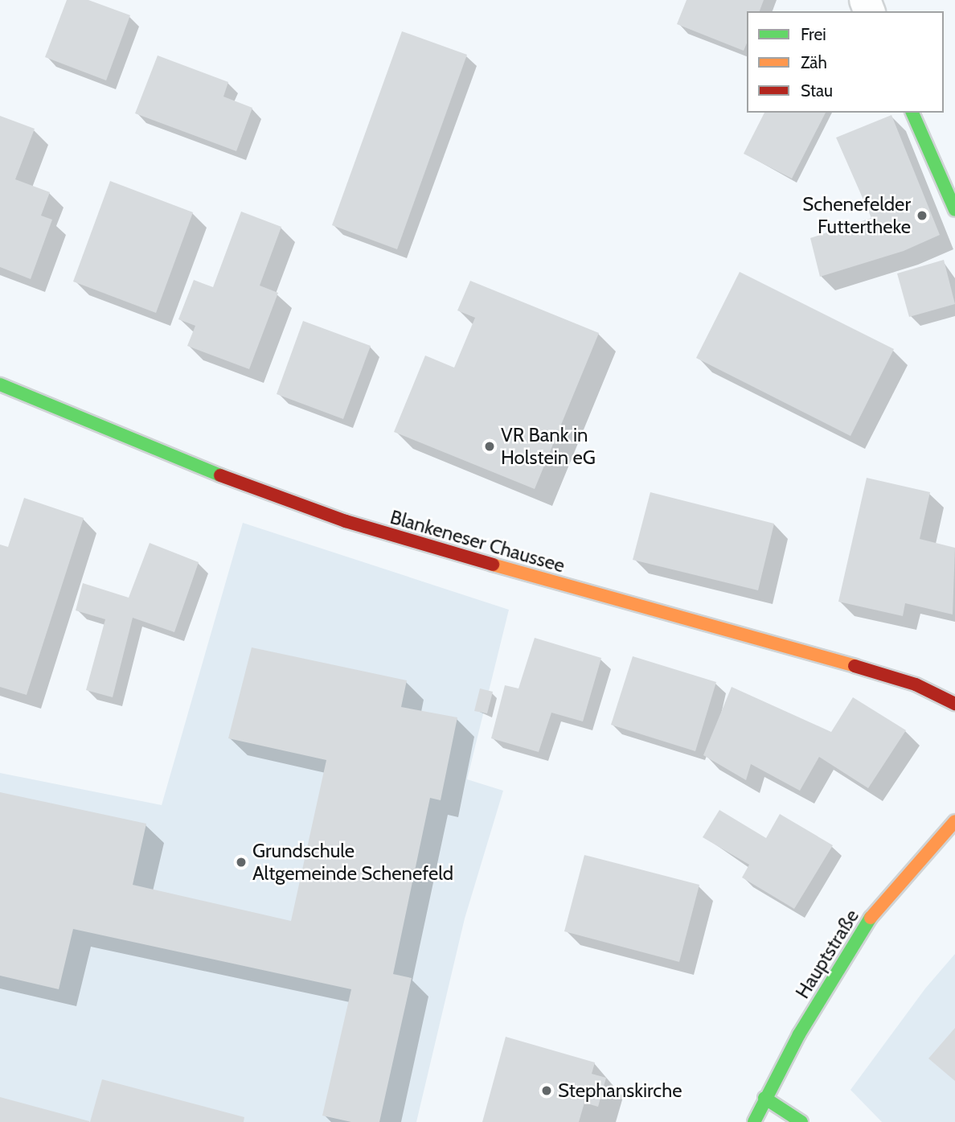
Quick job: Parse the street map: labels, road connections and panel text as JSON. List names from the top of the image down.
{
  "streets": {
    "main road": ["Blankeneser Chaussee", "Hauptstraße"]
  },
  "places": [
    "Schenefelder Futtertheke",
    "VR Bank in Holstein eG",
    "Grundschule Altgemeinde Schenefeld",
    "Stephanskirche"
  ],
  "legend": ["Frei", "Zäh", "Stau"]
}
